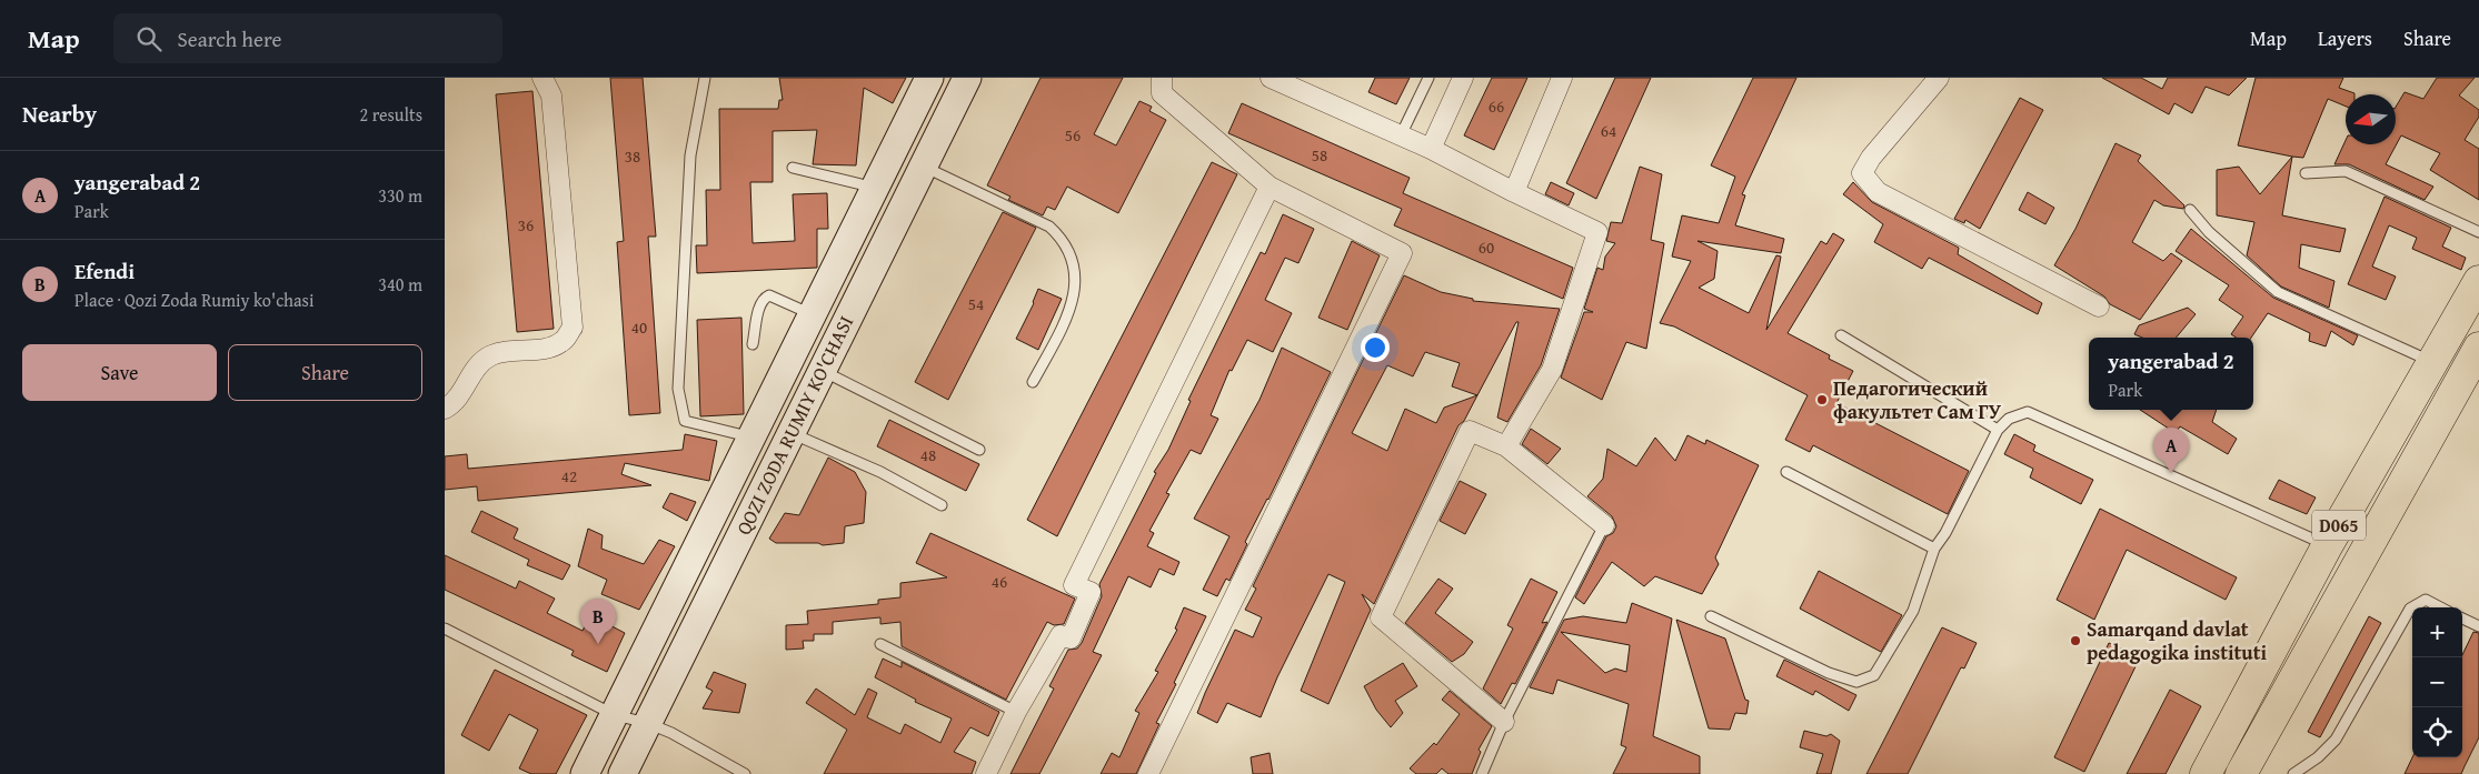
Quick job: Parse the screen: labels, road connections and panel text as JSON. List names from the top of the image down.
{
  "streets": {
    "main road": ["D065"],
    "street": ["QOZI ZODA RUMIY KO'CHASI"]
  },
  "places": ["Педагогический факультет Сам ГУ", "Samarqand davlat pedagogika instituti"],
  "house_numbers": [
    "66",
    "64",
    "56",
    "58",
    "38",
    "36",
    "60",
    "54",
    "40",
    "48",
    "42",
    "46"
  ],
  "north": "left",
  "page": {
    "header": "Map",
    "search": "Search here",
    "nav": ["Map", "Layers", "Share"],
    "heading": ["Nearby", "2 results"],
    "list": [
      {
        "mark": "A",
        "name": "yangerabad 2",
        "note": "Park",
        "value": "330 m"
      },
      {
        "mark": "B",
        "name": "Efendi",
        "note": "Place · Qozi Zoda Rumiy ko'chasi",
        "value": "340 m"
      }
    ],
    "buttons": ["Save", "Share"],
    "popup": ["yangerabad 2", "Park"],
    "pins": ["A", "B"],
    "map_buttons": ["+", "−"]
  }
}
